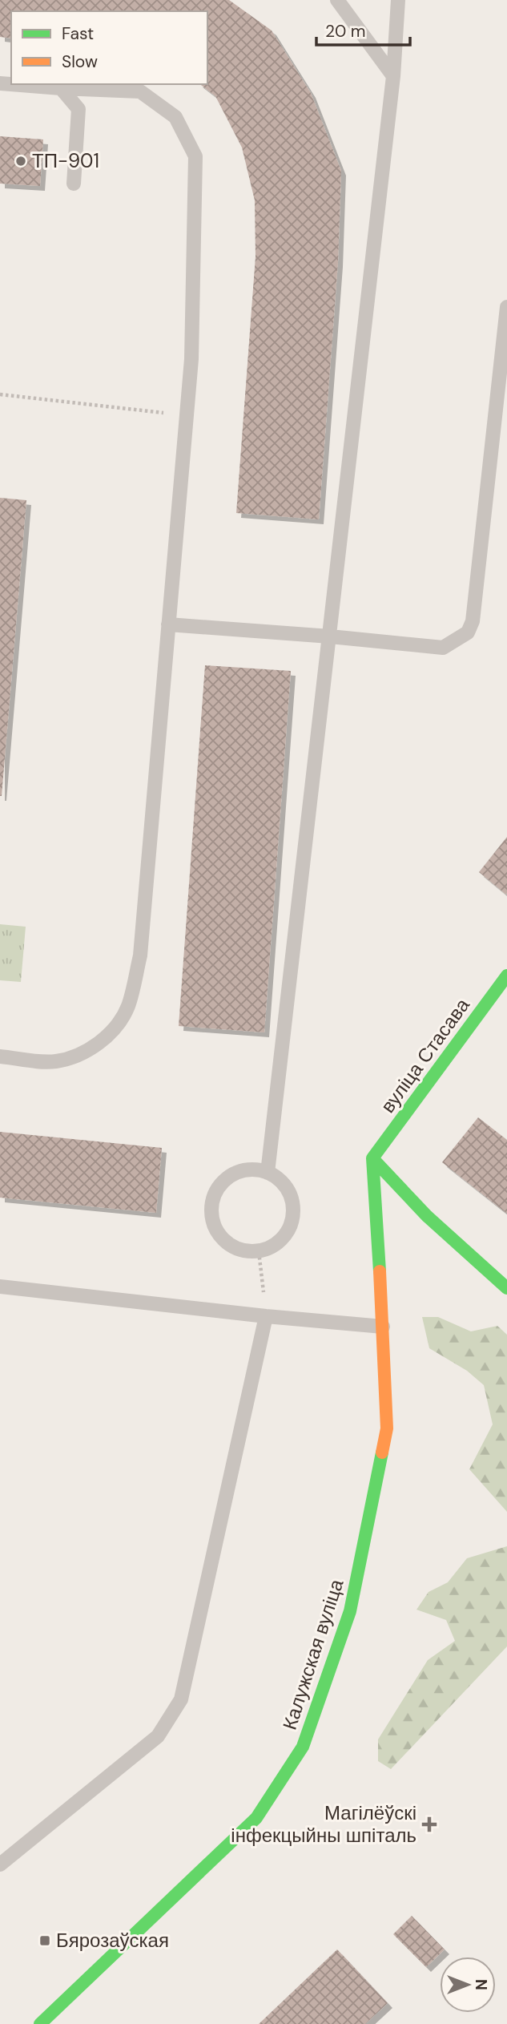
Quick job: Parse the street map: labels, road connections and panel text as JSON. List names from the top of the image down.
{
  "streets": {
    "street": ["вуліца Стасава", "Калужская вуліца"]
  },
  "crossings": [
    ["вуліца Стасава", "Калужская вуліца"]
  ],
  "places": {
    "other": ["ТП-901"],
    "health": ["Магілёўскі інфекцыйны шпіталь"],
    "transit": ["Бярозаўская"]
  },
  "legend": ["Fast", "Slow"],
  "scale_bar": "20 m",
  "north": "right"
}
